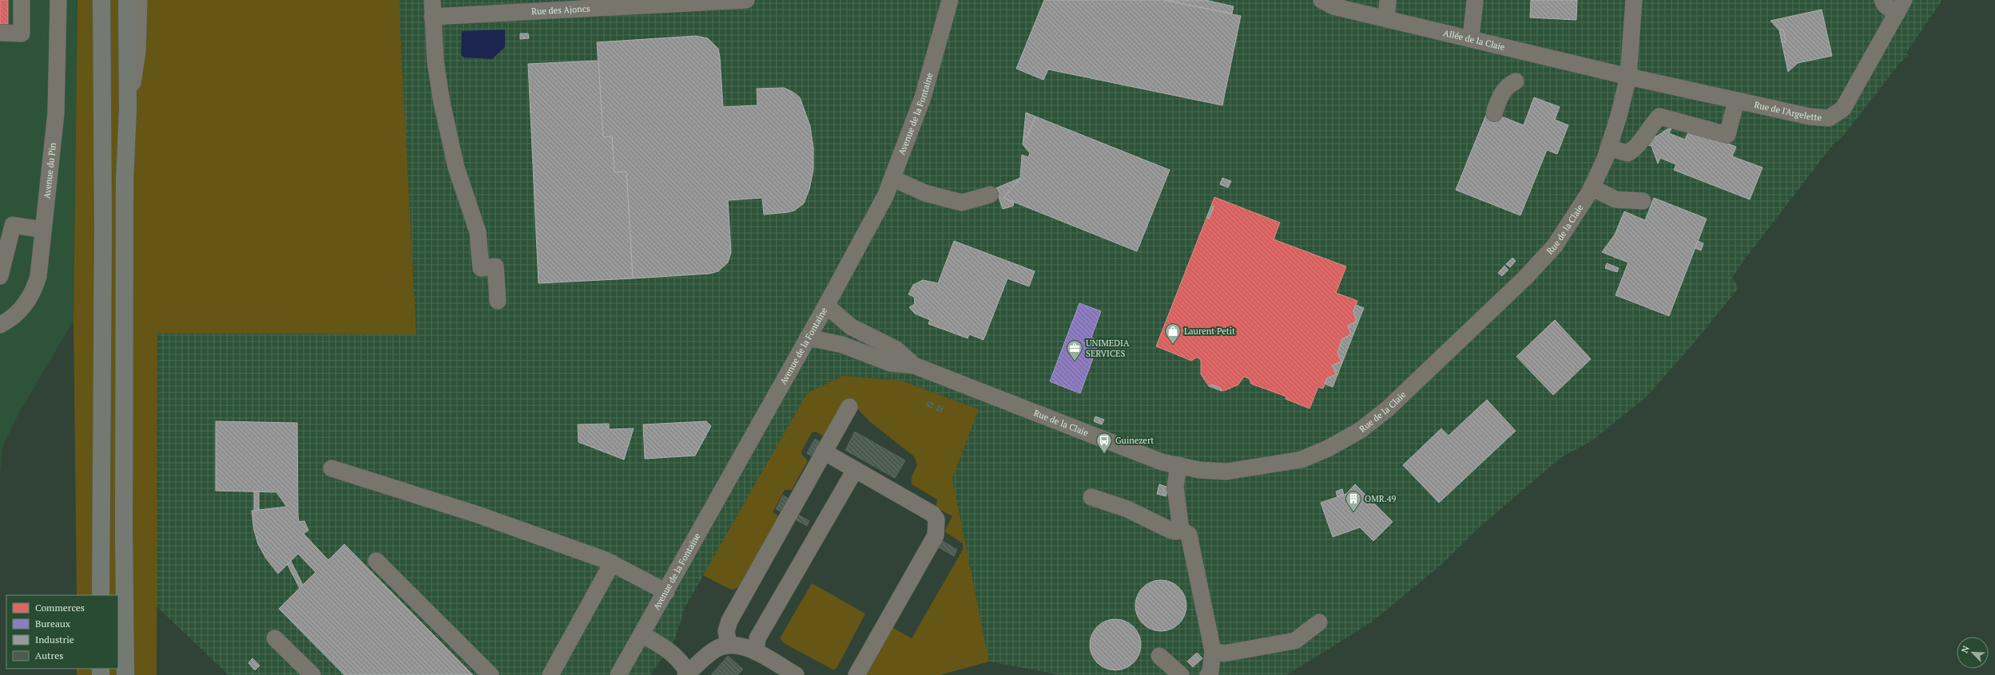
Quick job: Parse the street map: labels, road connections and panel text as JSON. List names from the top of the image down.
{
  "streets": {
    "street": [
      "Rue des Ajoncs",
      "Allée de la Claie",
      "Rue de l'Argelette",
      "Avenue de la Fontaine",
      "Avenue du Pin",
      "Rue de la Claie"
    ]
  },
  "crossings": [
    ["Allée de la Claie", "Rue de l'Argelette"],
    ["Allée de la Claie", "Rue de la Claie"],
    ["Rue de l'Argelette", "Rue de la Claie"],
    ["Avenue de la Fontaine", "Rue de la Claie"]
  ],
  "places": {
    "shop": ["Laurent Petit"],
    "office": ["UNIMEDIA SERVICES"],
    "bus stop": ["Guinezert"],
    "building": ["OMR.49"]
  },
  "legend": [
    "Commerces",
    "Bureaux",
    "Industrie",
    "Autres"
  ],
  "north": "top left"
}
